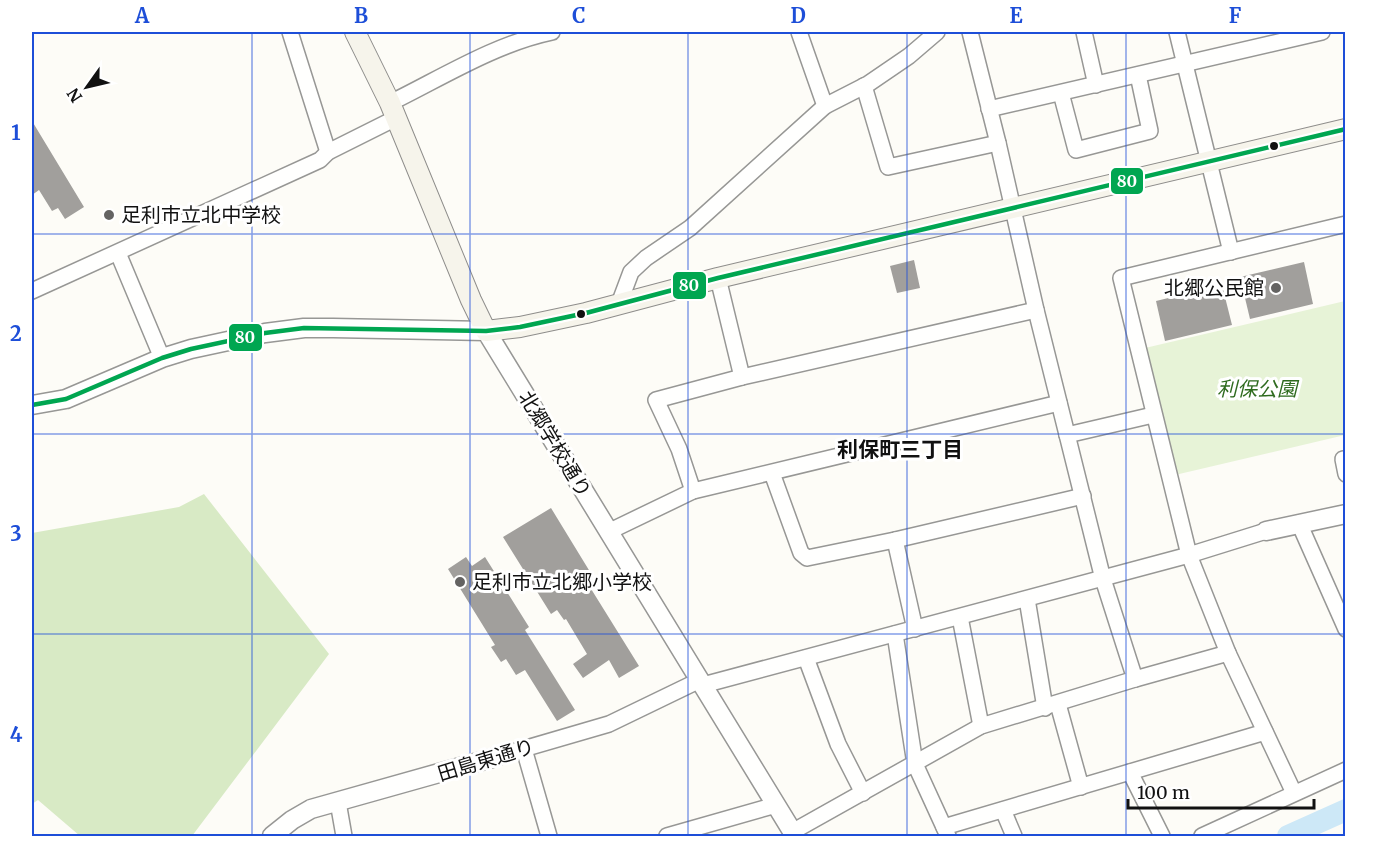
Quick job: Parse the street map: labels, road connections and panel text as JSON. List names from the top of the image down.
{
  "streets": {
    "main road": ["北郷学校通り"],
    "street": ["田島東通り"]
  },
  "crossings": [
    ["北郷学校通り", "田島東通り"]
  ],
  "districts": ["利保町三丁目"],
  "parks": ["利保公園"],
  "places": ["足利市立北中学校", "北郷公民館", "足利市立北郷小学校"],
  "lines": ["transit line 80"],
  "scale_bar": "100 m",
  "north": "bottom left",
  "grid": {
    "columns": [
      "A",
      "B",
      "C",
      "D",
      "E",
      "F"
    ],
    "rows": [
      "1",
      "2",
      "3",
      "4"
    ]
  }
}
